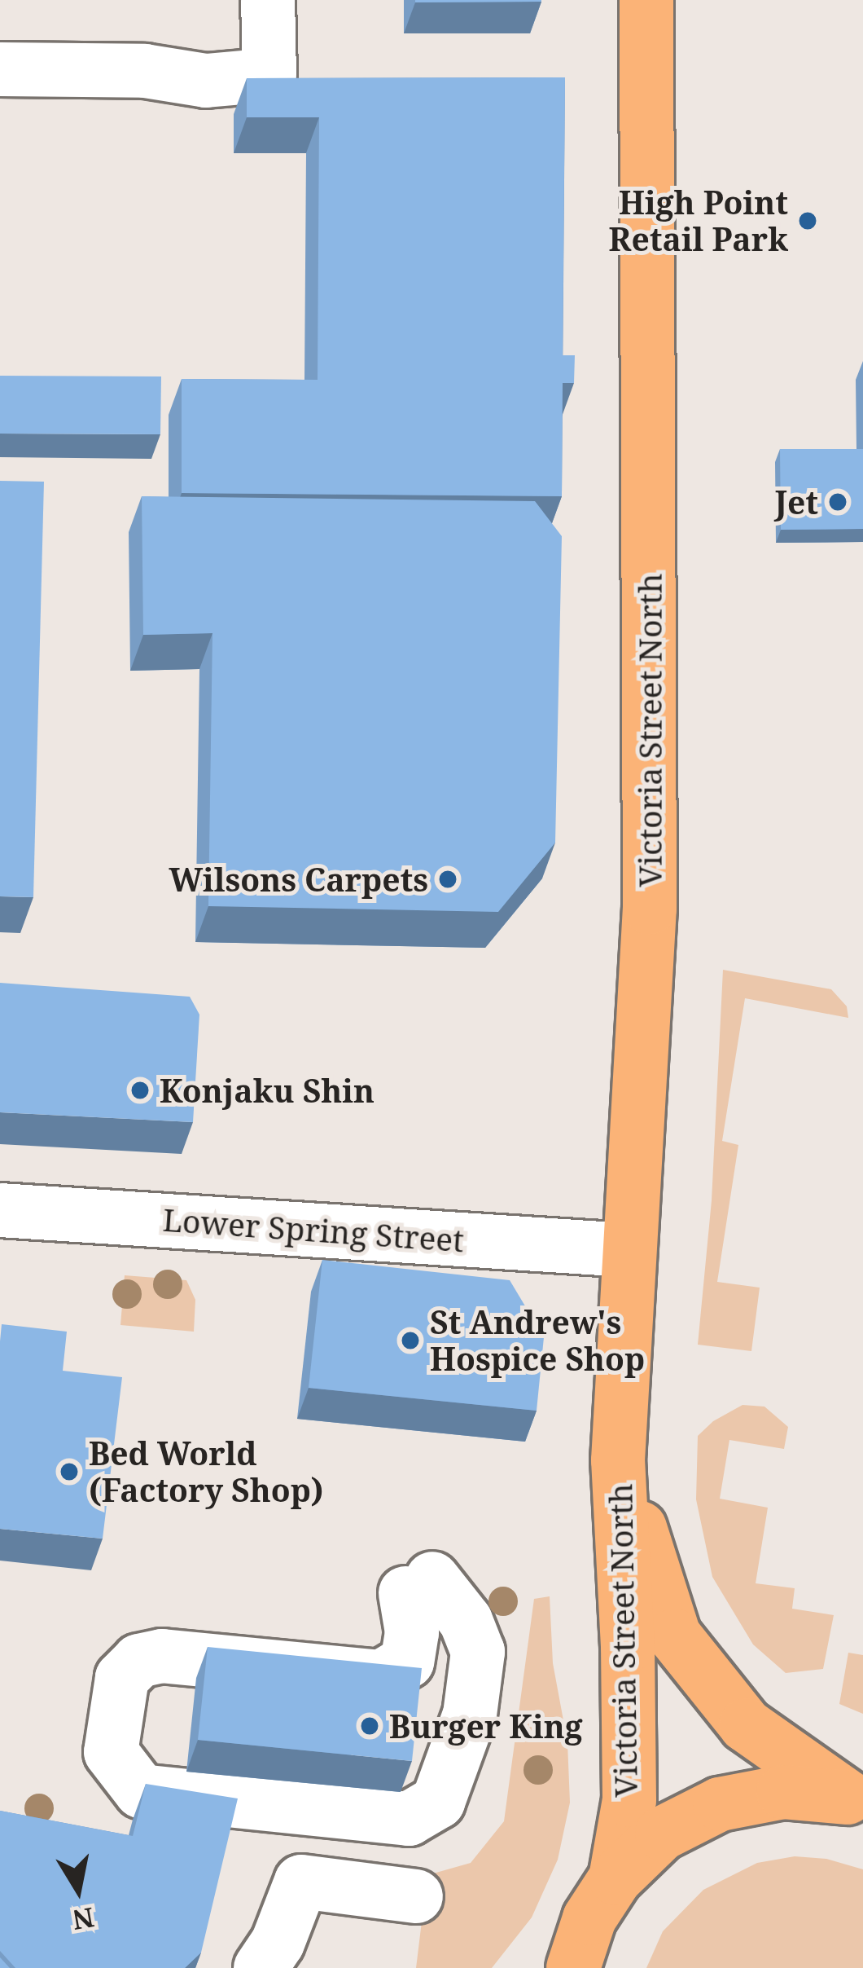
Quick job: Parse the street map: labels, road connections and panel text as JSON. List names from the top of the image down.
{
  "streets": {
    "highway": ["Victoria Street North"],
    "street": ["Lower Spring Street"]
  },
  "crossings": [
    ["Victoria Street North", "Lower Spring Street"]
  ],
  "places": [
    "High Point Retail Park",
    "Jet",
    "Wilsons Carpets",
    "Konjaku Shin",
    "St Andrew's Hospice Shop",
    "Bed World (Factory Shop)",
    "Burger King"
  ],
  "north": "bottom"
}
